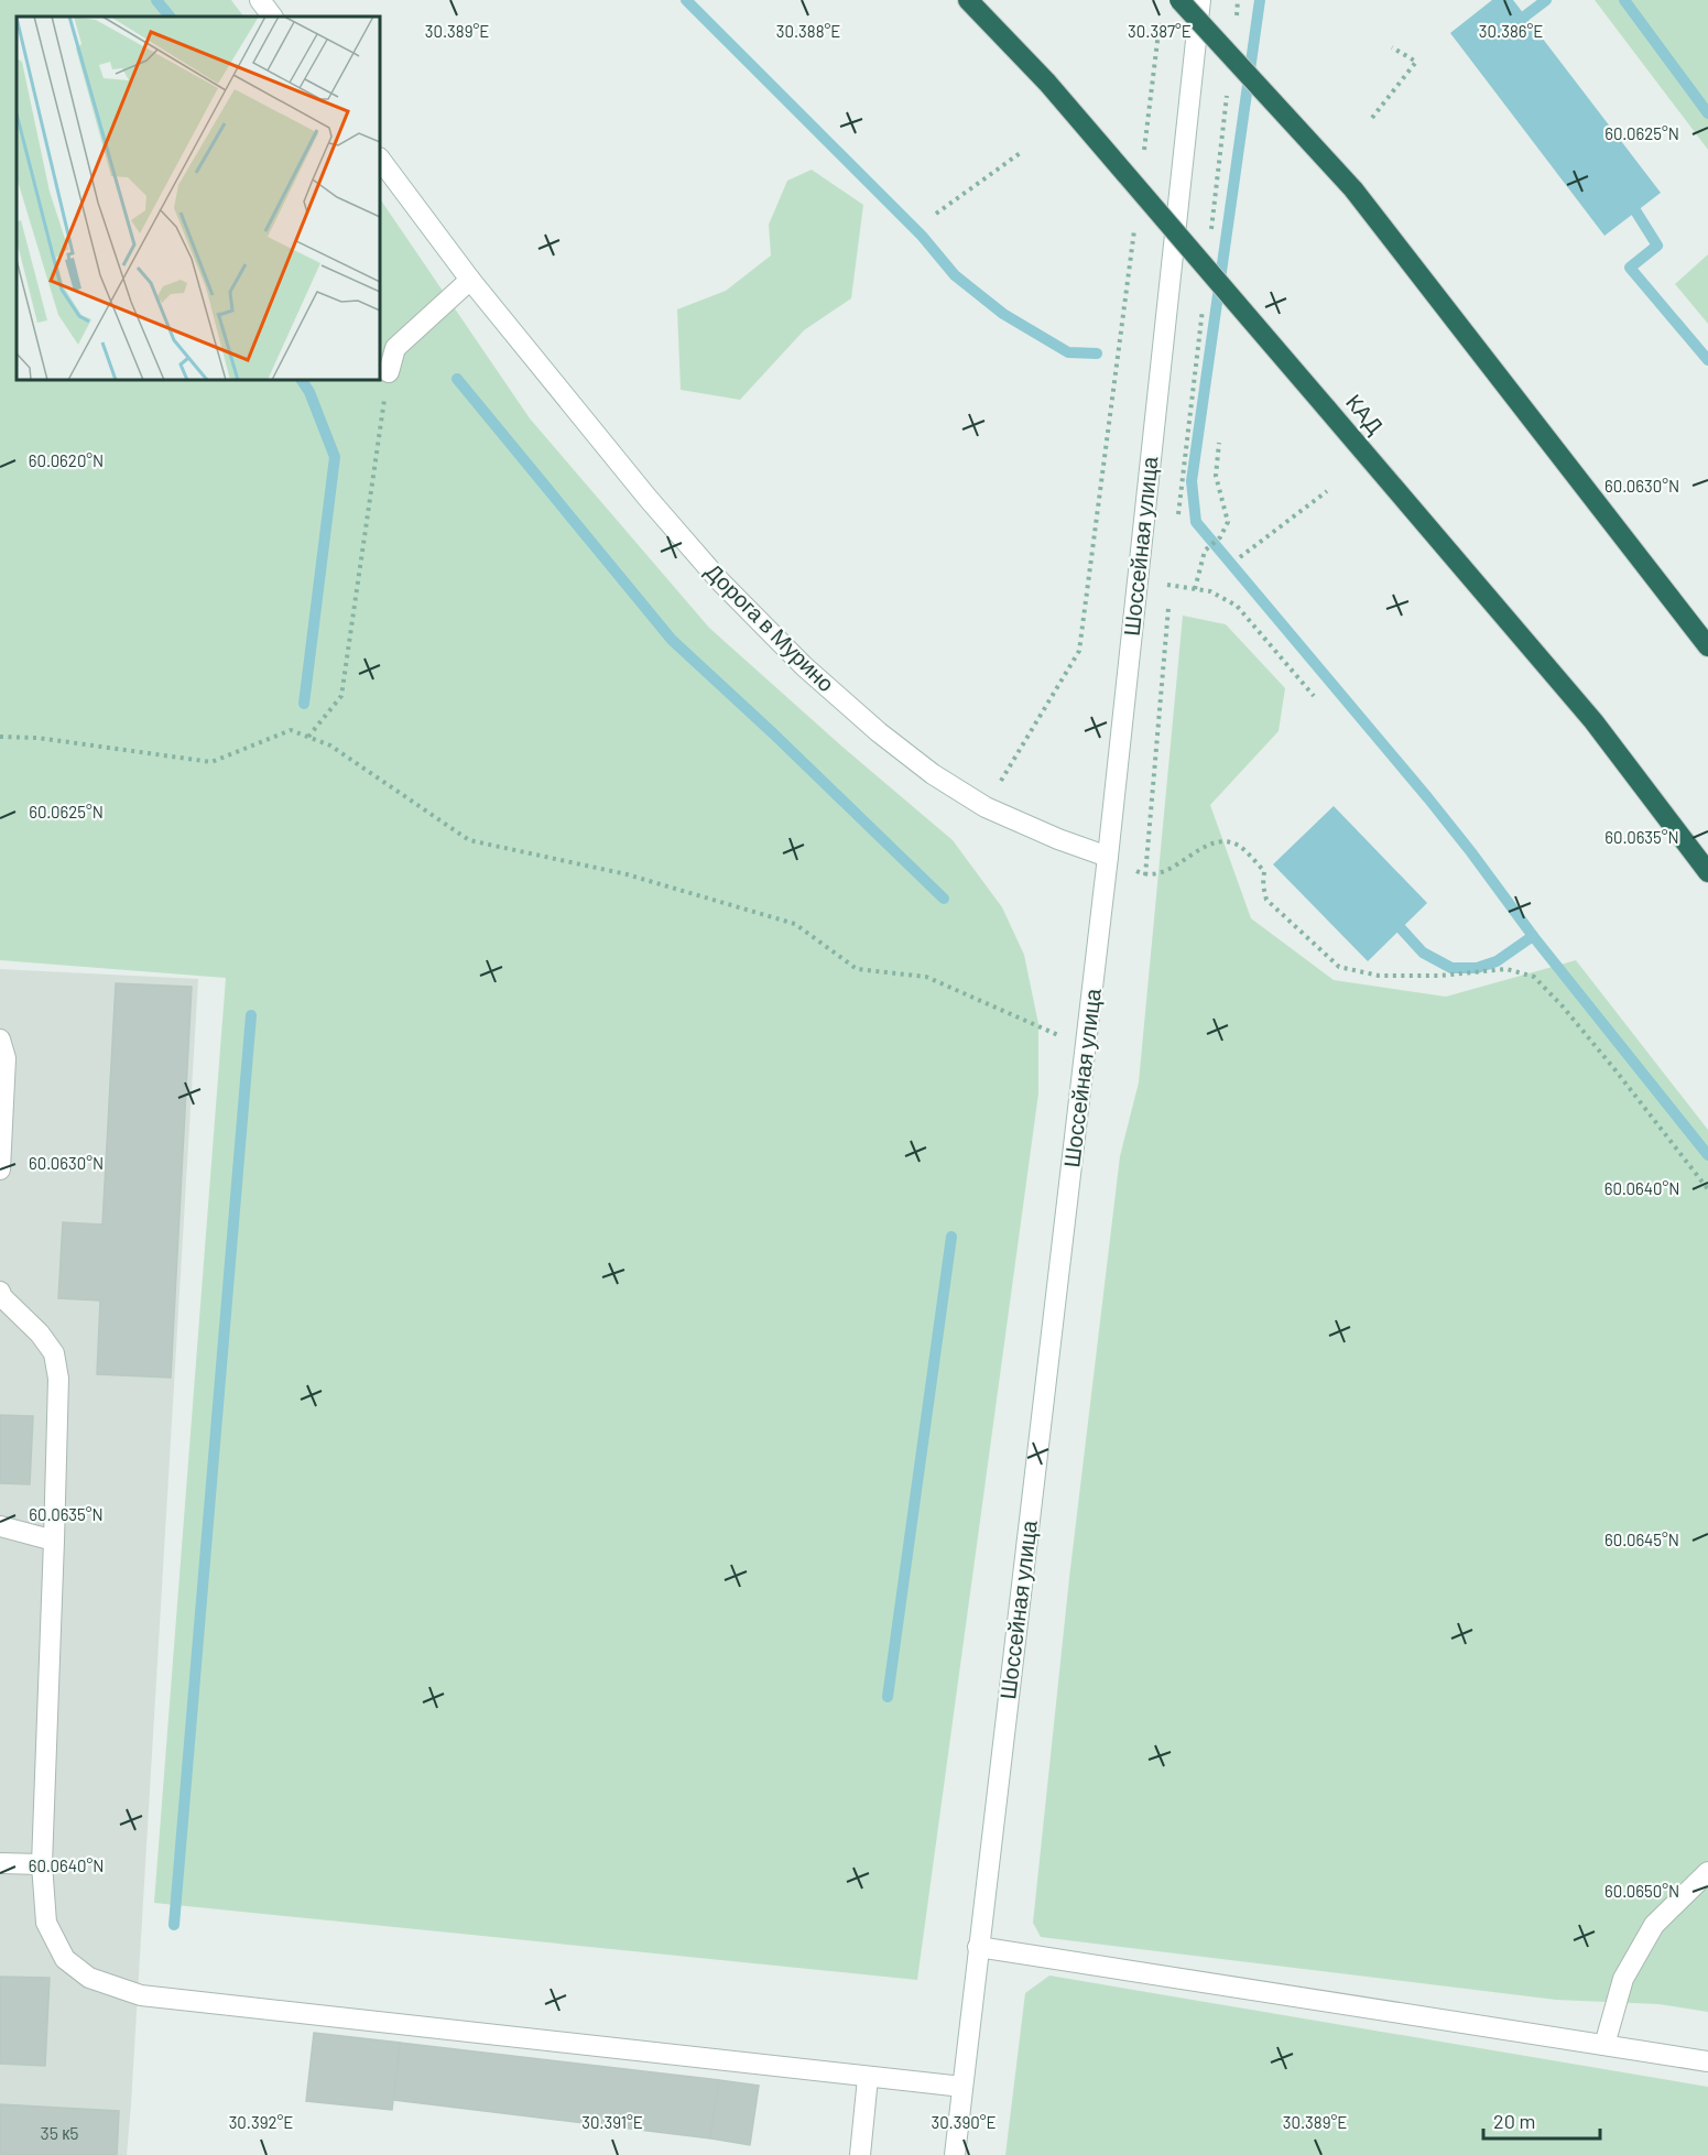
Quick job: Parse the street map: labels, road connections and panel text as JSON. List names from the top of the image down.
{
  "streets": {
    "highway": ["КАД"],
    "main road": ["Шоссейная улица", "Дорога в Мурино"]
  },
  "crossings": [
    ["Шоссейная улица", "Дорога в Мурино"]
  ],
  "house_numbers": ["35 к5"],
  "scale_bar": "20 m",
  "coordinates": [
    "30.389°E",
    "30.388°E",
    "30.387°E",
    "30.386°E",
    "60.0625°N",
    "60.0620°N",
    "60.0630°N",
    "60.0635°N",
    "60.0640°N",
    "60.0645°N",
    "60.0650°N",
    "30.392°E",
    "30.391°E",
    "30.390°E"
  ]
}
